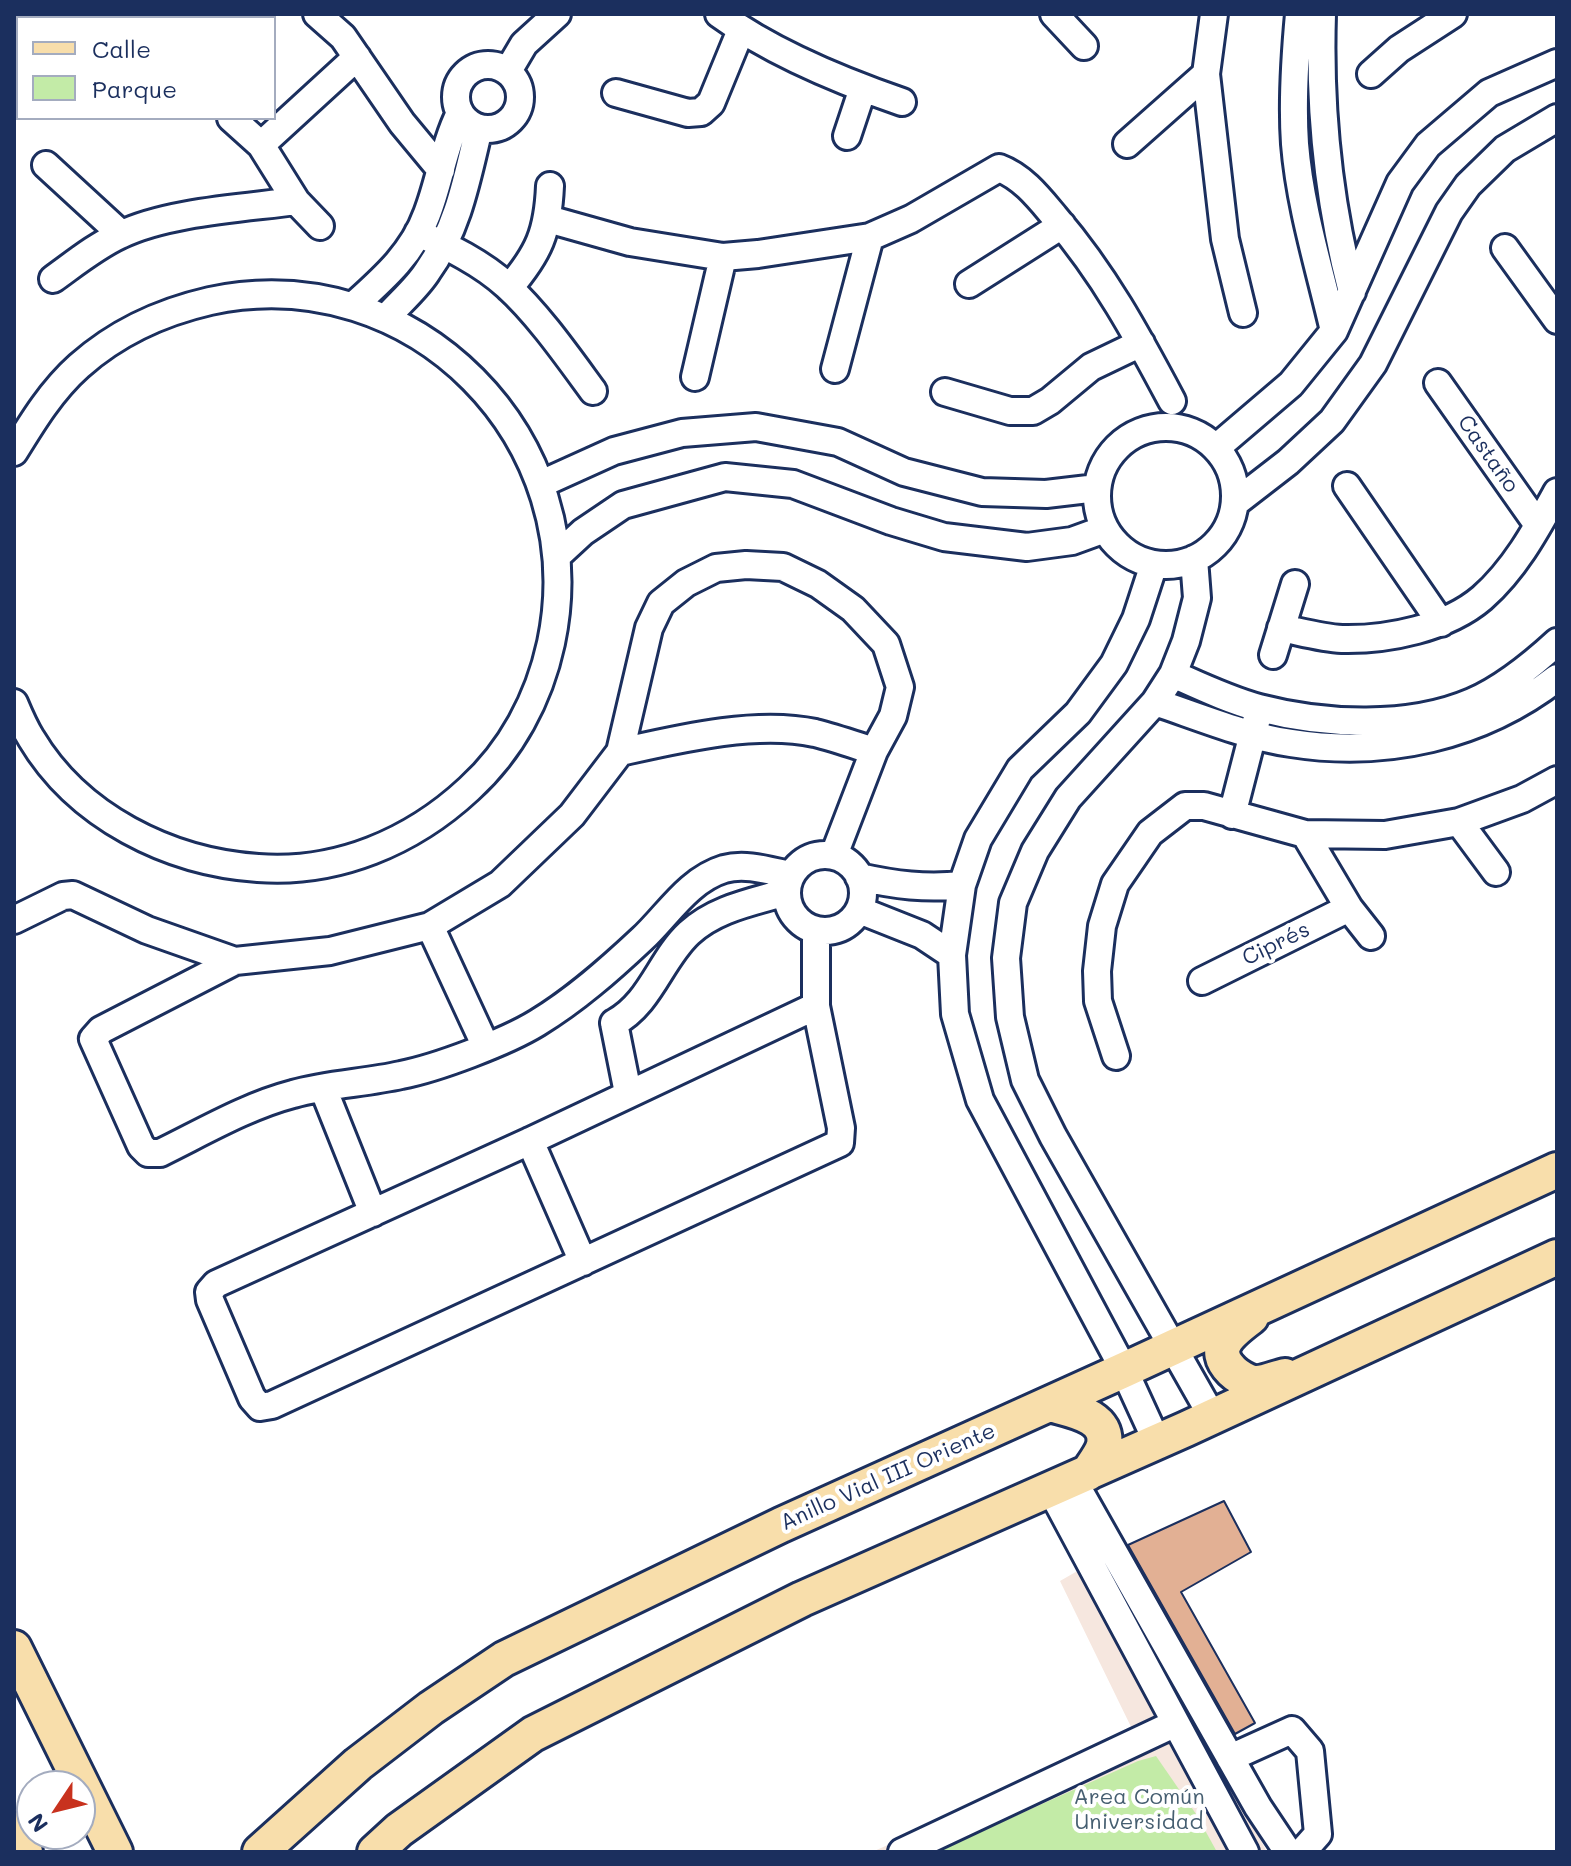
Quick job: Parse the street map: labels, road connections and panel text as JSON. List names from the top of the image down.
{
  "streets": {
    "main road": ["Anillo Vial III Oriente"],
    "street": ["Castaño", "Ciprés"]
  },
  "parks": ["Area Común Universidad"],
  "legend": ["Calle", "Parque"],
  "north": "bottom left"
}
